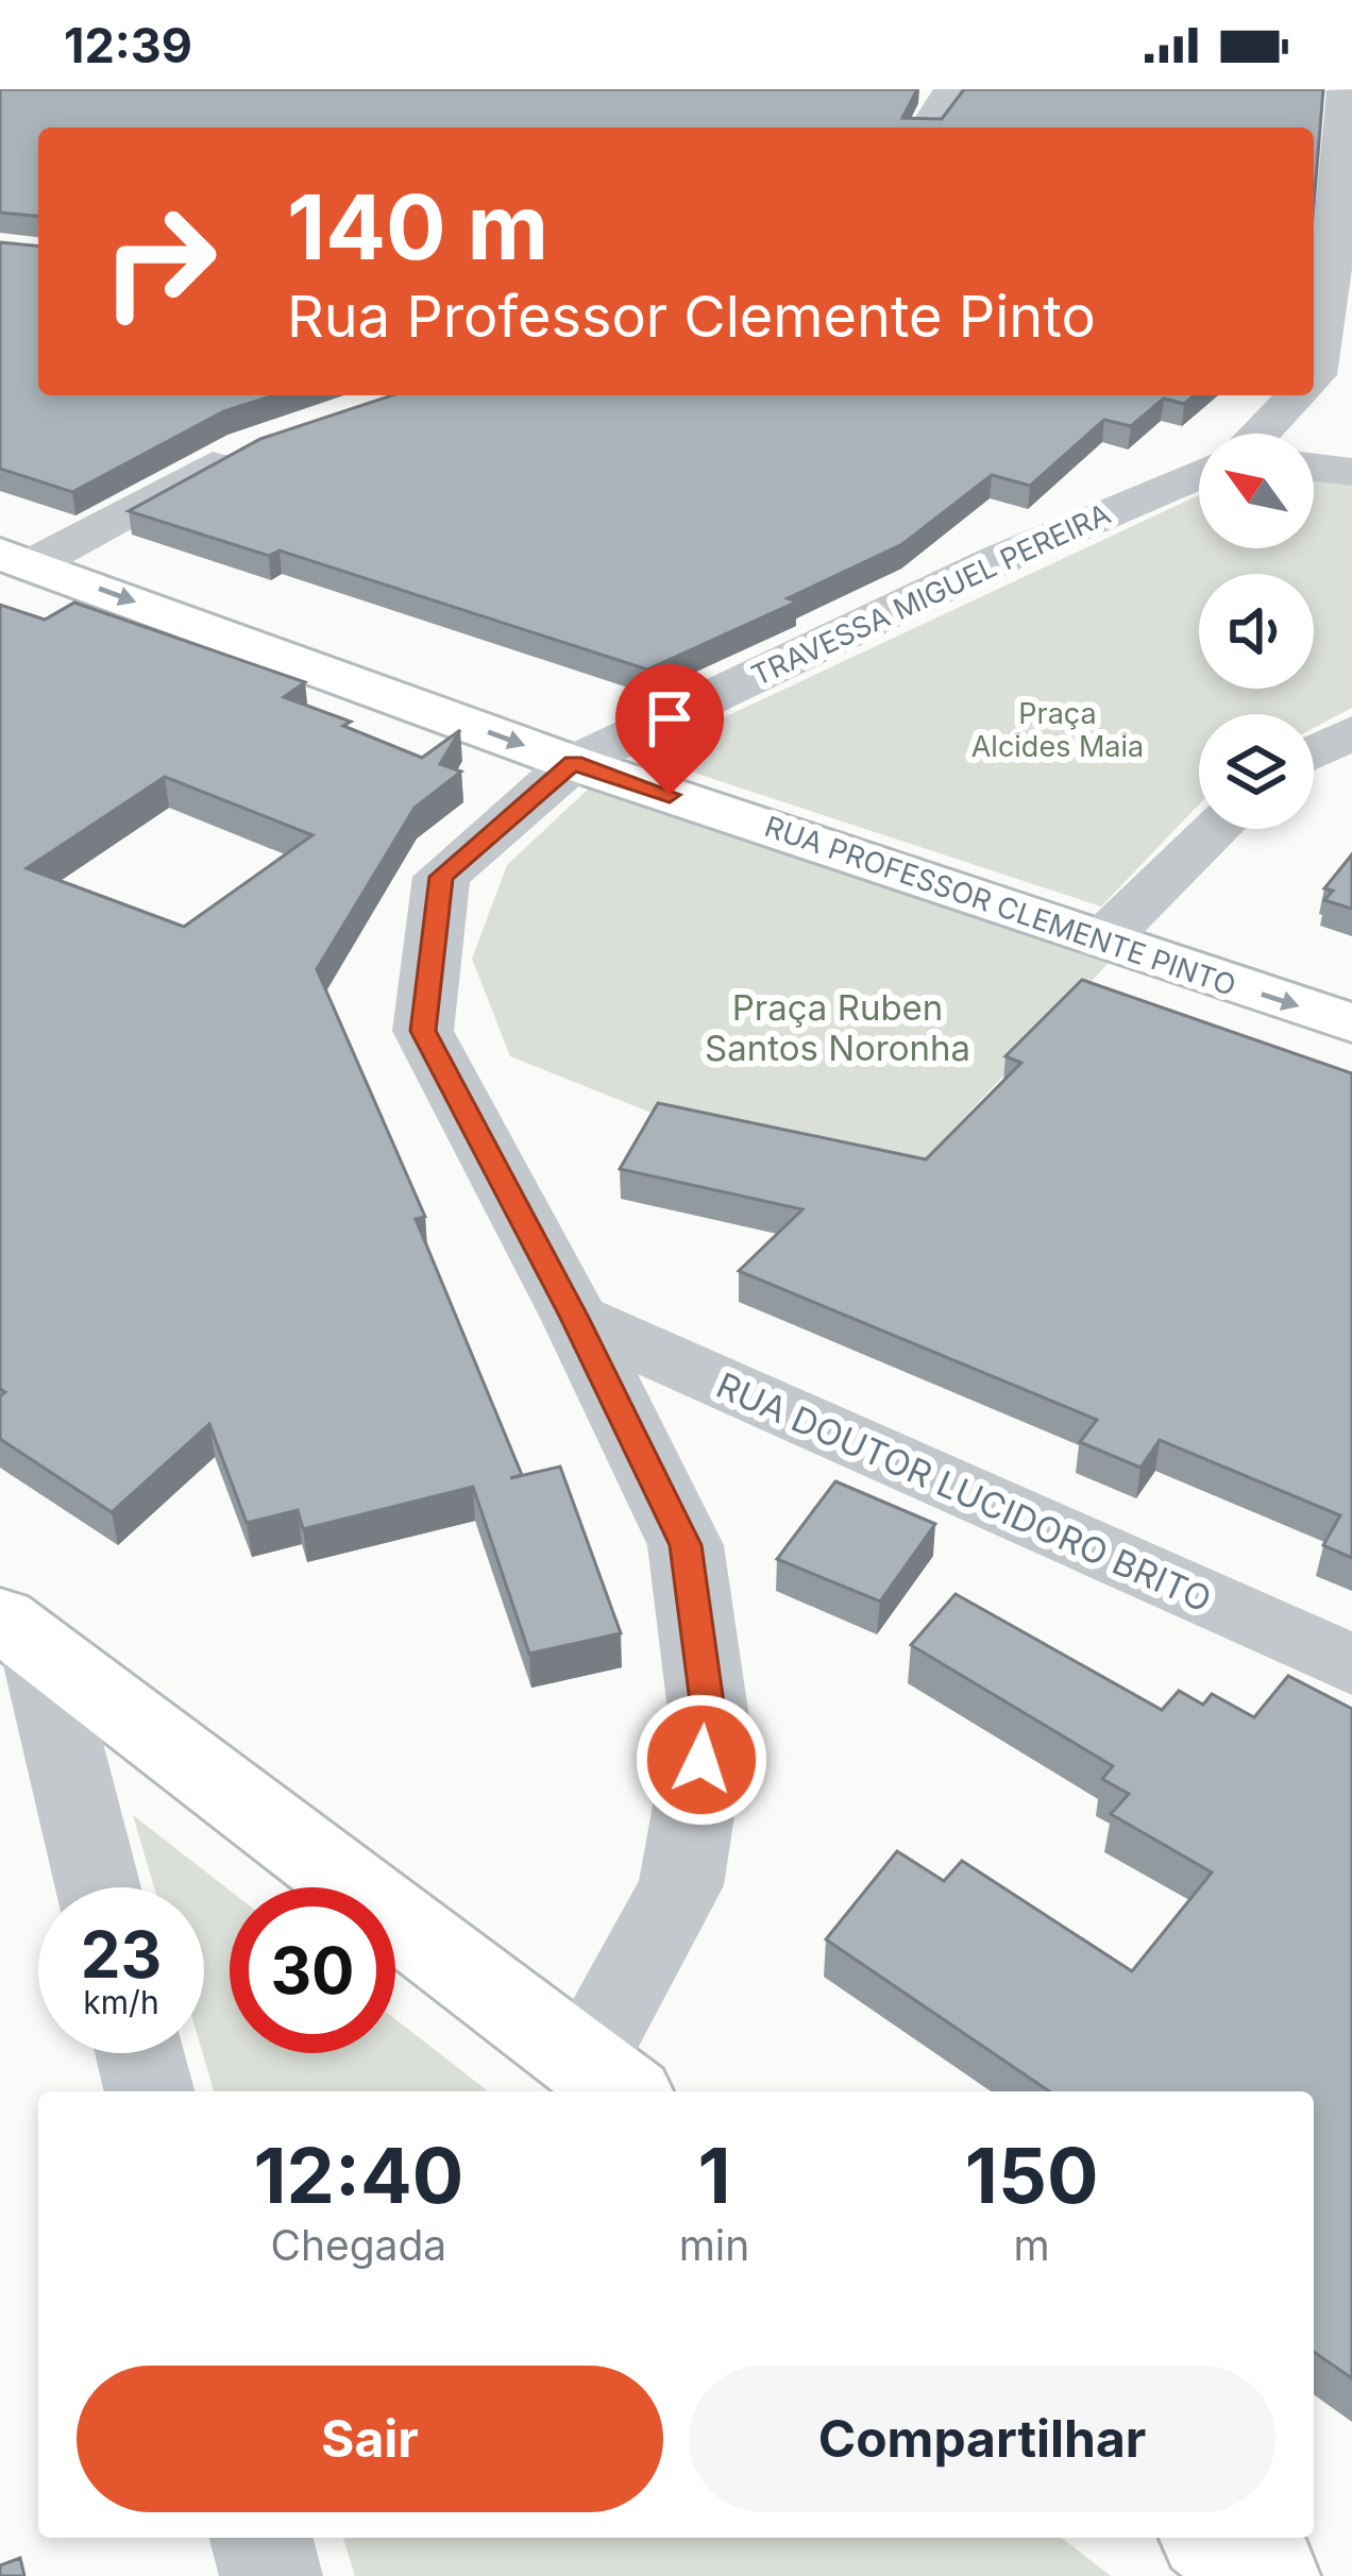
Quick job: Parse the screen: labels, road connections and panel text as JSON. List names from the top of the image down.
{
  "streets": {
    "street": ["TRAVESSA MIGUEL PEREIRA", "RUA PROFESSOR CLEMENTE PINTO", "RUA DOUTOR LUCIDORO BRITO"]
  },
  "crossings": [
    ["TRAVESSA MIGUEL PEREIRA", "RUA PROFESSOR CLEMENTE PINTO"],
    ["TRAVESSA MIGUEL PEREIRA", "RUA DOUTOR LUCIDORO BRITO"]
  ],
  "one_way": ["RUA PROFESSOR CLEMENTE PINTO"],
  "parks": ["Praça Alcides Maia", "Praça Ruben Santos Noronha"],
  "north": "top left",
  "page": {
    "status": "12:39",
    "turn": ["140 m", "Rua Professor Clemente Pinto"],
    "speed": "23 km/h",
    "limit": "30",
    "eta": [
      "12:40",
      "Chegada",
      "1",
      "min",
      "150",
      "m"
    ],
    "buttons": ["Sair", "Compartilhar"]
  }
}
